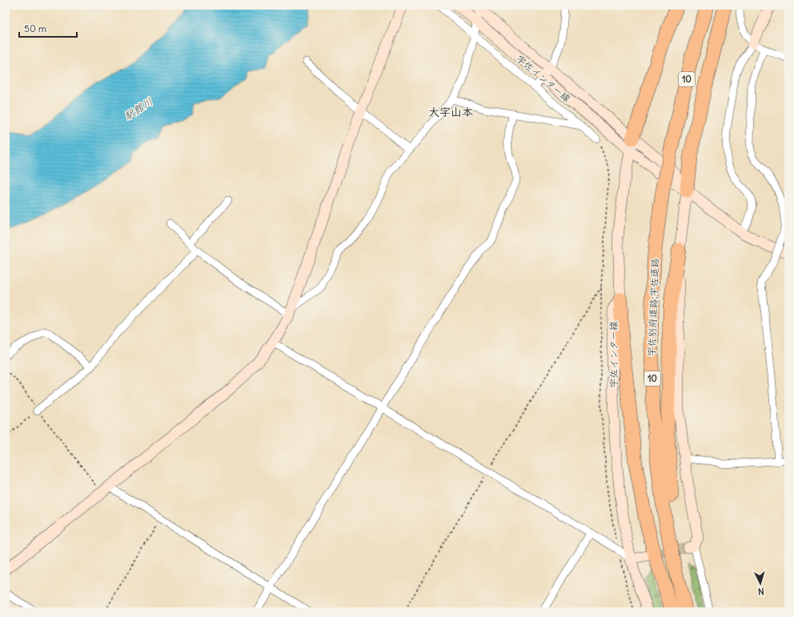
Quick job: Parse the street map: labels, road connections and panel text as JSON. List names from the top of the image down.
{
  "streets": {
    "highway": ["10", "宇佐別府道路;宇佐道路"],
    "main road": ["宇佐インター線"]
  },
  "districts": ["大字山本"],
  "water": ["駅館川"],
  "scale_bar": "50 m",
  "north": "bottom"
}
